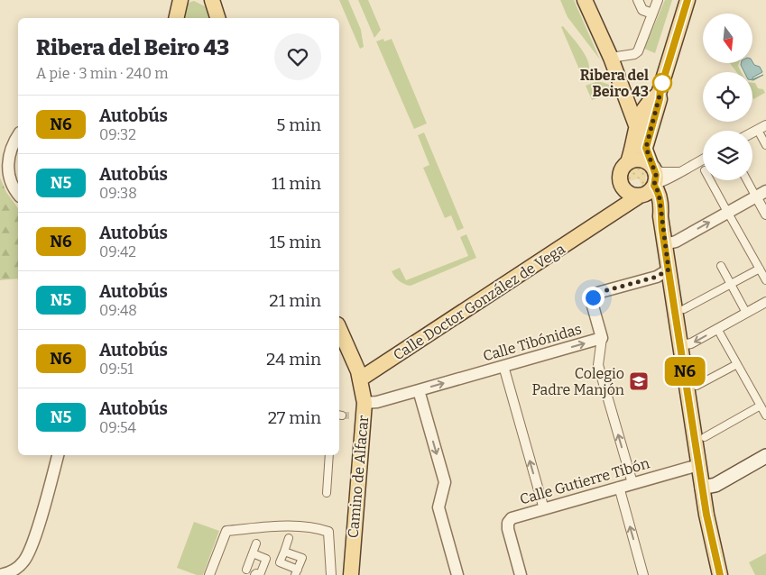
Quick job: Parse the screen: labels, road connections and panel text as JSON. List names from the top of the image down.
{
  "streets": {
    "main road": ["Calle Doctor González de Vega", "Camino de Alfacar"],
    "street": ["Calle Tibónidas", "Calle Gutierre Tibón"]
  },
  "crossings": [
    ["Calle Doctor González de Vega", "Camino de Alfacar"],
    ["Calle Tibónidas", "Camino de Alfacar"]
  ],
  "one_way": ["Calle Tibónidas"],
  "places": {
    "other": ["Ribera del Beiro 43"],
    "school or university": ["Colegio Padre Manjón"]
  },
  "lines": ["bus line N6"],
  "north": "bottom",
  "page": {
    "on_map": "N6",
    "heading": ["Ribera del Beiro 43", "A pie · 3 min · 240 m"],
    "list": [
      {
        "mark": "N6",
        "name": "Autobús",
        "note": "09:32",
        "value": "5 min"
      },
      {
        "mark": "N5",
        "name": "Autobús",
        "note": "09:38",
        "value": "11 min"
      },
      {
        "mark": "N6",
        "name": "Autobús",
        "note": "09:42",
        "value": "15 min"
      },
      {
        "mark": "N5",
        "name": "Autobús",
        "note": "09:48",
        "value": "21 min"
      },
      {
        "mark": "N6",
        "name": "Autobús",
        "note": "09:51",
        "value": "24 min"
      },
      {
        "mark": "N5",
        "name": "Autobús",
        "note": "09:54",
        "value": "27 min"
      }
    ]
  }
}
